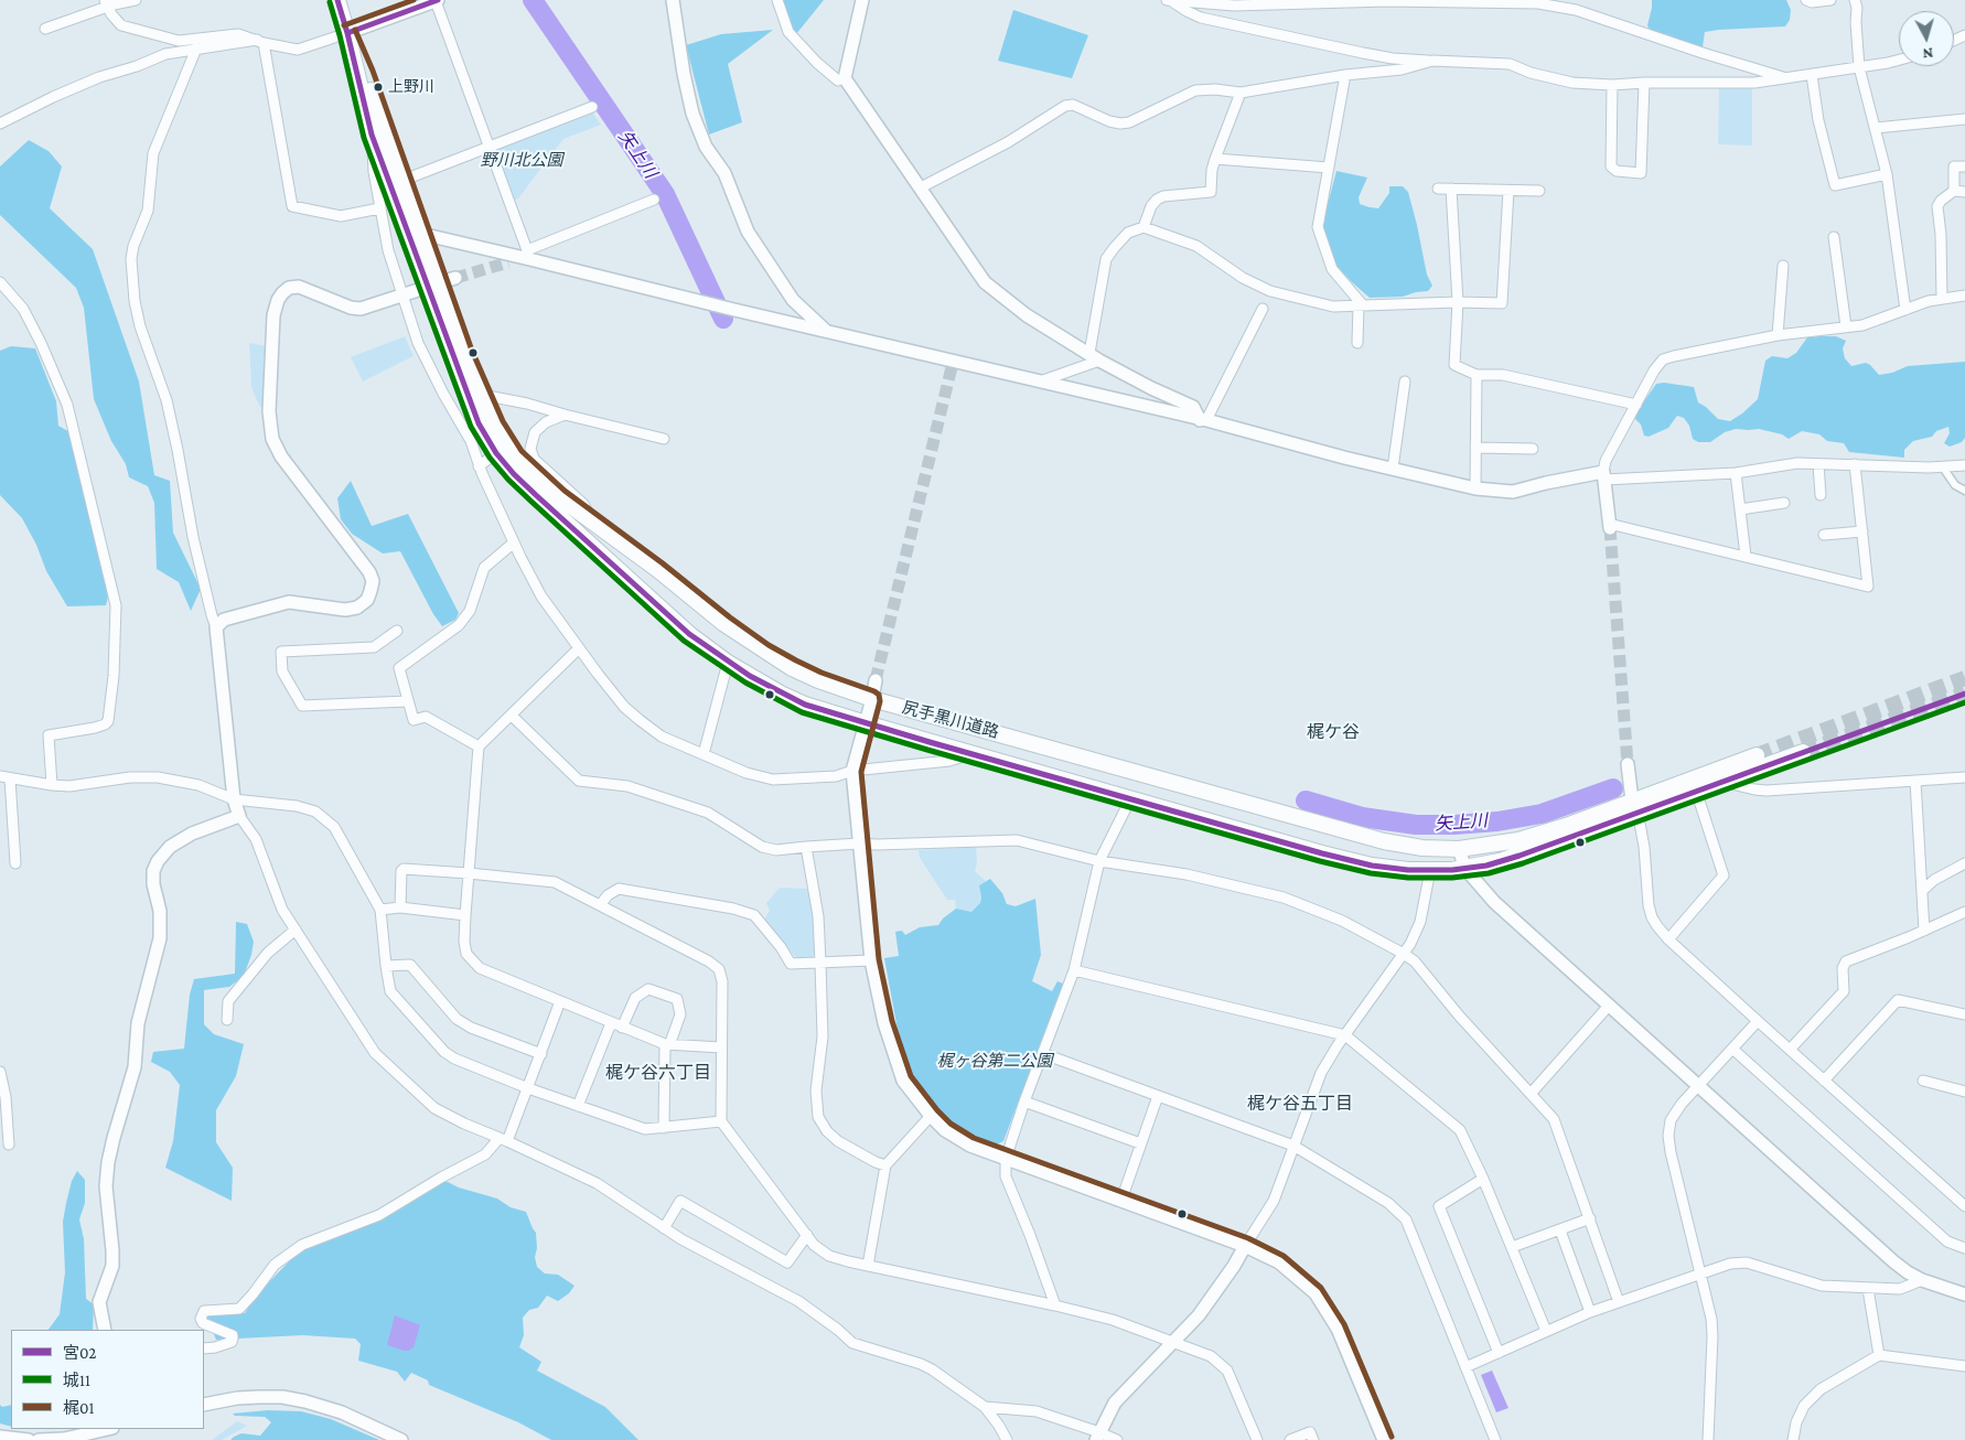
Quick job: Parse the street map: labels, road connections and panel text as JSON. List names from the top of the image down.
{
  "streets": {
    "main road": ["尻手黒川道路"]
  },
  "districts": ["梶ケ谷", "梶ケ谷六丁目", "梶ケ谷五丁目"],
  "water": ["矢上川"],
  "parks": ["野川北公園", "梶ヶ谷第二公園"],
  "places": ["上野川"],
  "lines": ["transit line 宮02", "transit line 梶01", "transit line 城11"],
  "legend": ["宮02", "城11", "梶01"],
  "north": "bottom"
}
